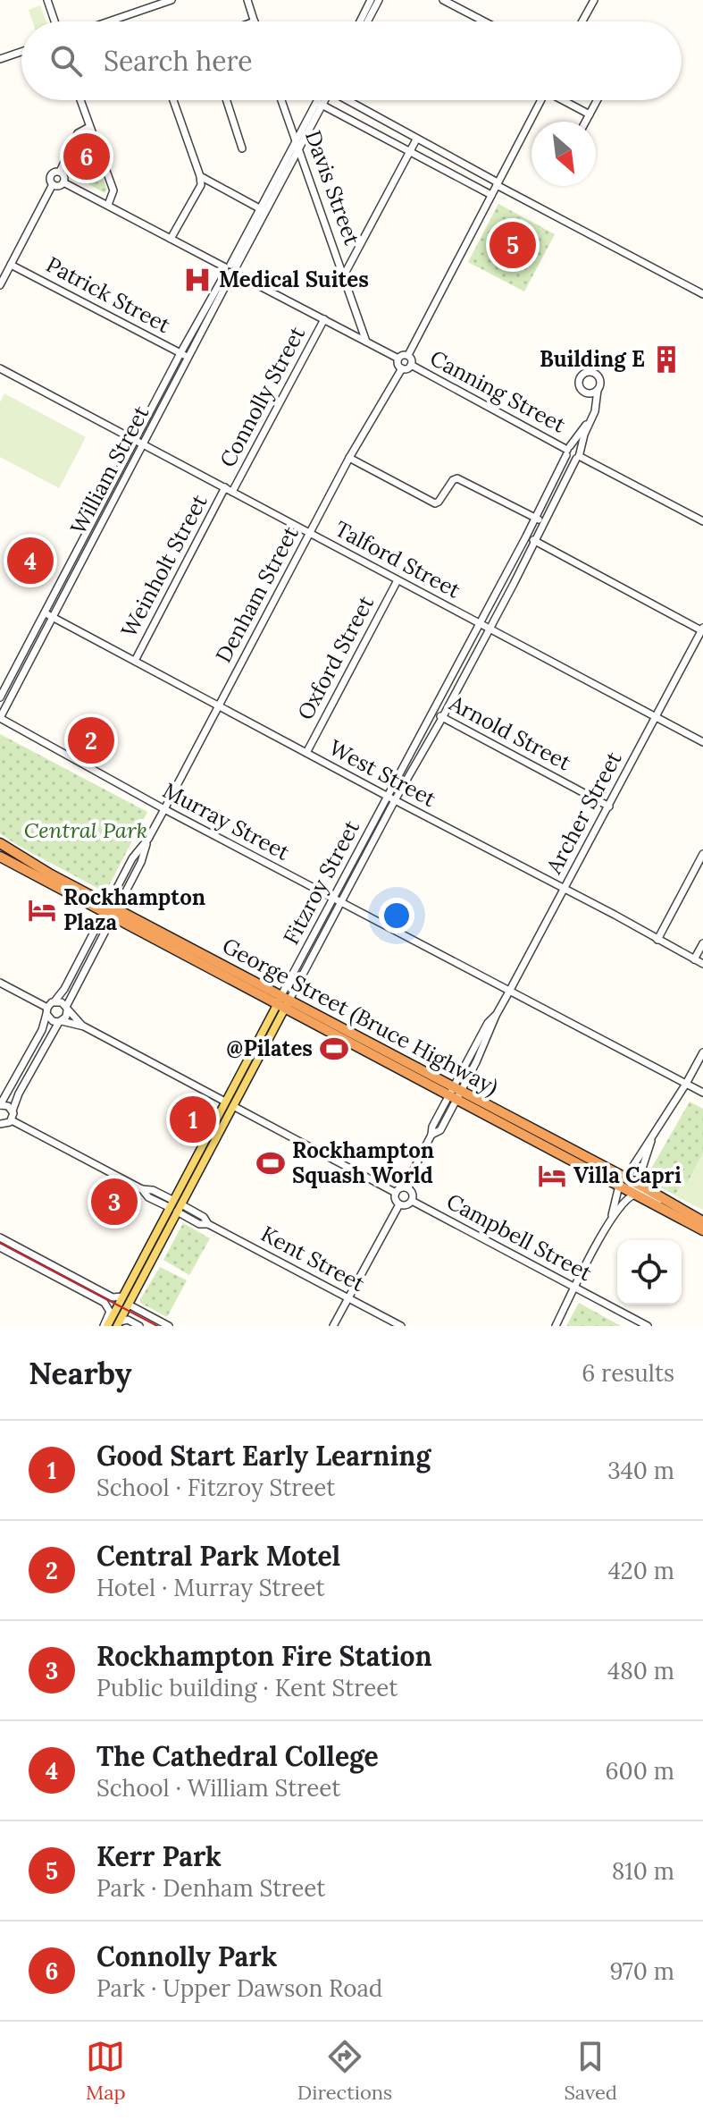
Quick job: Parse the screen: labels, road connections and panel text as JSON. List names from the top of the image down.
{
  "streets": {
    "highway": ["George Street (Bruce Highway)"],
    "main road": ["Fitzroy Street", "Kent Street"],
    "street": [
      "Davis Street",
      "Patrick Street",
      "Canning Street",
      "Connolly Street",
      "William Street",
      "Talford Street",
      "Weinholt Street",
      "Denham Street",
      "Oxford Street",
      "Arnold Street",
      "West Street",
      "Archer Street",
      "Murray Street",
      "Campbell Street"
    ]
  },
  "crossings": [
    ["Davis Street", "Canning Street"],
    ["Davis Street", "William Street"],
    ["Patrick Street", "William Street"],
    ["Canning Street", "Connolly Street"],
    ["Canning Street", "William Street"],
    ["Canning Street", "Denham Street"],
    ["Canning Street", "Fitzroy Street"],
    ["Connolly Street", "Talford Street"],
    ["William Street", "Talford Street"],
    ["William Street", "West Street"],
    ["William Street", "Murray Street"],
    ["Talford Street", "Weinholt Street"],
    ["Talford Street", "Denham Street"],
    ["Talford Street", "Oxford Street"],
    ["Talford Street", "Archer Street"],
    ["Talford Street", "Fitzroy Street"],
    ["Weinholt Street", "West Street"],
    ["Denham Street", "West Street"],
    ["Denham Street", "Murray Street"],
    ["Denham Street", "George Street (Bruce Highway)"],
    ["Oxford Street", "West Street"],
    ["Arnold Street", "Archer Street"],
    ["Arnold Street", "Fitzroy Street"],
    ["West Street", "Archer Street"],
    ["West Street", "Fitzroy Street"],
    ["Archer Street", "Murray Street"],
    ["Archer Street", "George Street (Bruce Highway)"],
    ["Archer Street", "Campbell Street"],
    ["Murray Street", "Fitzroy Street"],
    ["Fitzroy Street", "George Street (Bruce Highway)"],
    ["Fitzroy Street", "Kent Street"]
  ],
  "parks": ["Central Park"],
  "places": {
    "hospital": ["Medical Suites"],
    "building": ["Building E"],
    "hotel": ["Rockhampton Plaza", "Villa Capri"],
    "sports": ["@Pilates", "Rockhampton Squash World"]
  },
  "north": "bottom right",
  "page": {
    "search": "Search here",
    "pins": [
      "6",
      "5",
      "4",
      "2",
      "1",
      "3"
    ],
    "heading": ["Nearby", "6 results"],
    "list": [
      {
        "mark": "1",
        "name": "Good Start Early Learning",
        "note": "School · Fitzroy Street",
        "value": "340 m"
      },
      {
        "mark": "2",
        "name": "Central Park Motel",
        "note": "Hotel · Murray Street",
        "value": "420 m"
      },
      {
        "mark": "3",
        "name": "Rockhampton Fire Station",
        "note": "Public building · Kent Street",
        "value": "480 m"
      },
      {
        "mark": "4",
        "name": "The Cathedral College",
        "note": "School · William Street",
        "value": "600 m"
      },
      {
        "mark": "5",
        "name": "Kerr Park",
        "note": "Park · Denham Street",
        "value": "810 m"
      },
      {
        "mark": "6",
        "name": "Connolly Park",
        "note": "Park · Upper Dawson Road",
        "value": "970 m"
      }
    ],
    "nav": ["Map", "Directions", "Saved"]
  }
}
